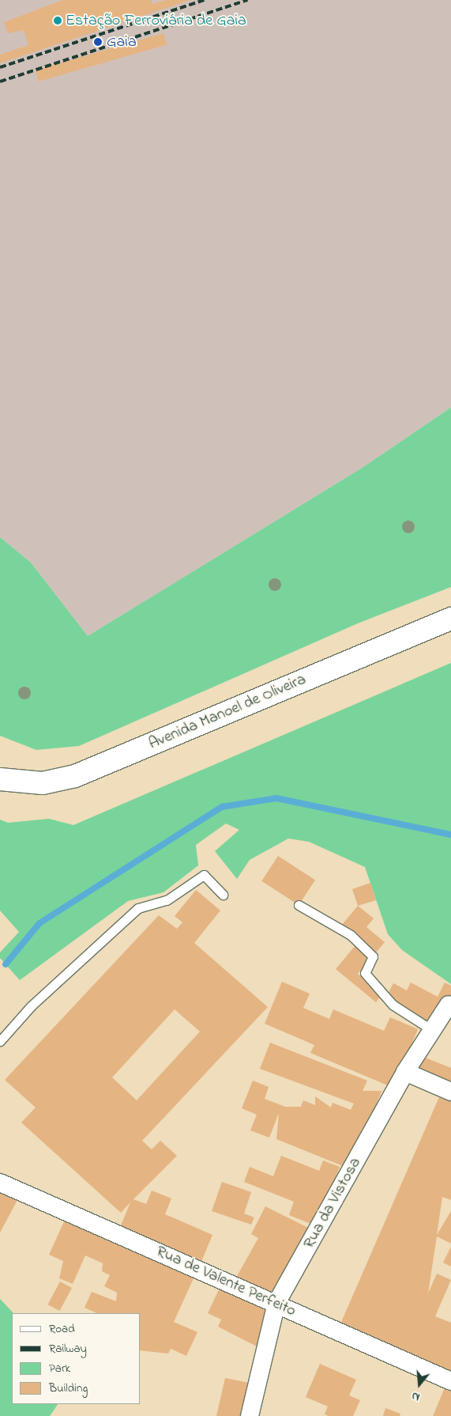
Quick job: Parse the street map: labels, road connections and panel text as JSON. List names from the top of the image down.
{
  "streets": {
    "main road": ["Avenida Manoel de Oliveira"],
    "street": ["Rua da Vistosa", "Rua de Valente Perfeito"]
  },
  "crossings": [
    ["Rua da Vistosa", "Rua de Valente Perfeito"]
  ],
  "places": ["Estação Ferroviária de Gaia", "Gaia"],
  "legend": [
    "Road",
    "Railway",
    "Park",
    "Building"
  ],
  "north": "bottom"
}
